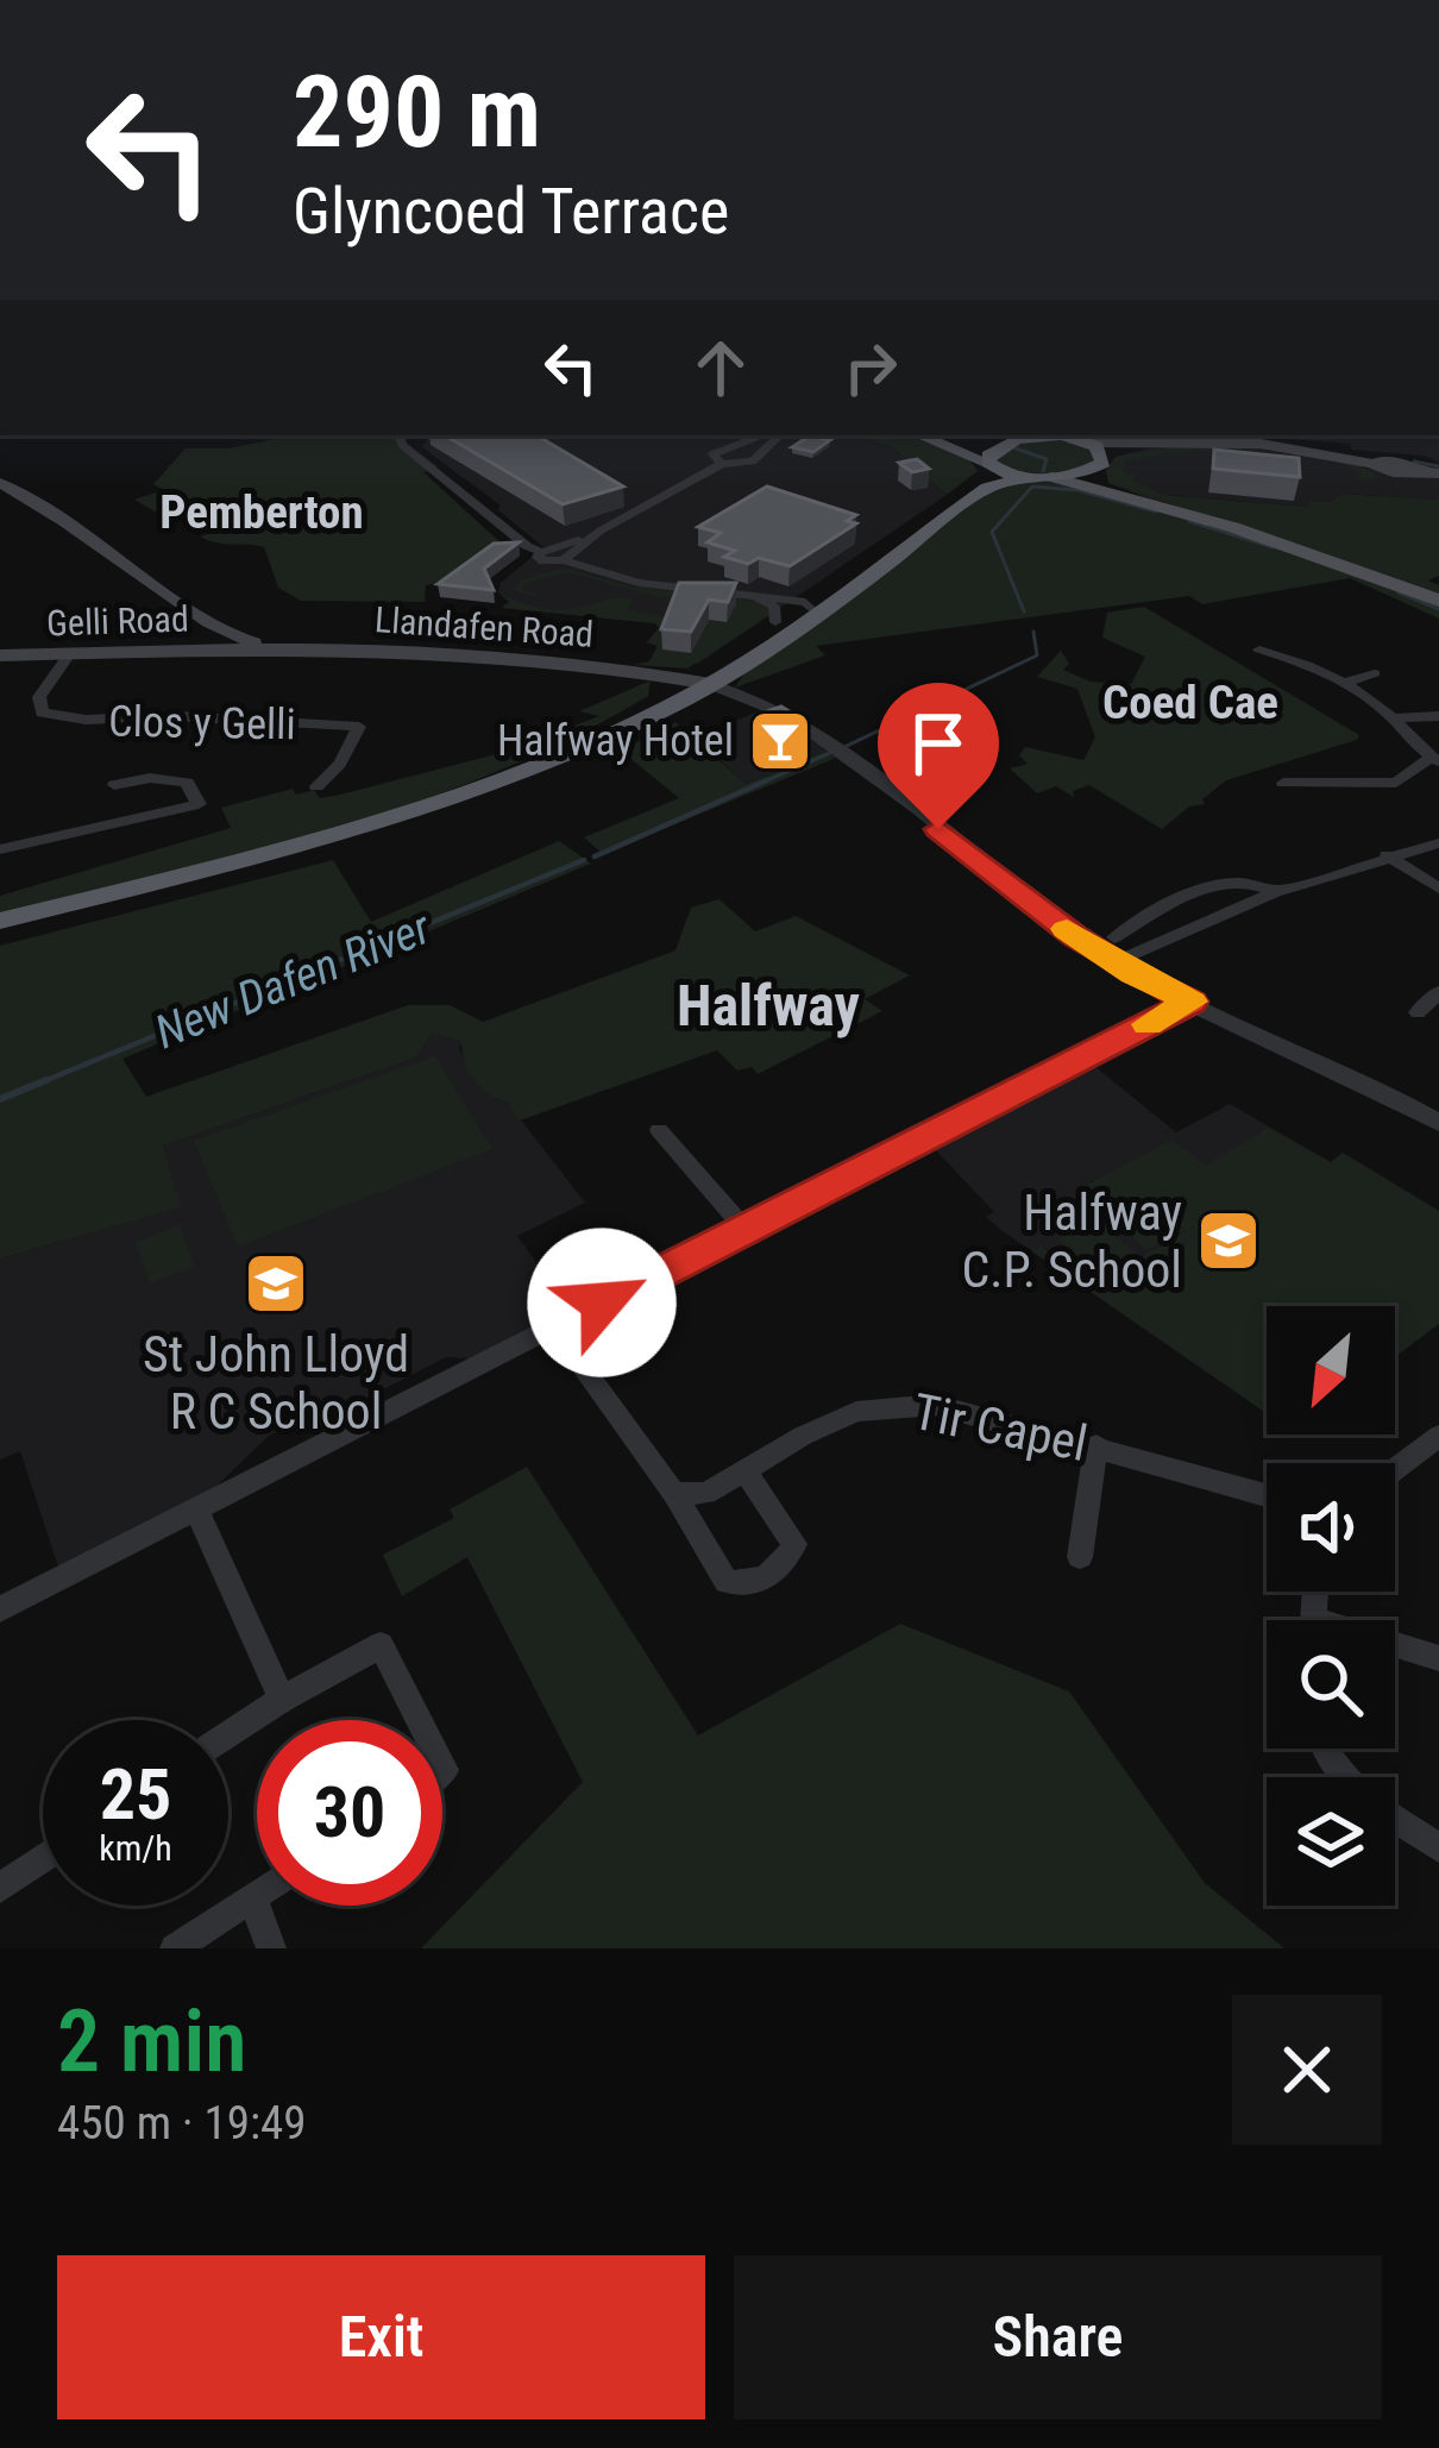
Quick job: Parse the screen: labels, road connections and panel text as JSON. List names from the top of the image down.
{
  "streets": {
    "main road": ["Gelli Road", "Llandafen Road"],
    "street": ["Clos y Gelli", "Tir Capel"]
  },
  "crossings": [
    ["Gelli Road", "Clos y Gelli"]
  ],
  "districts": ["Pemberton", "Coed Cae", "Halfway"],
  "water": ["New Dafen River"],
  "places": {
    "bar": ["Halfway Hotel"],
    "school or university": ["Halfway C.P. School", "St John Lloyd R C School"]
  },
  "north": "bottom left",
  "page": {
    "turn": ["290 m", "Glyncoed Terrace"],
    "speed": "25 km/h",
    "limit": "30",
    "heading": ["2 min", "450 m · 19:49"],
    "buttons": ["Exit", "Share"]
  }
}
